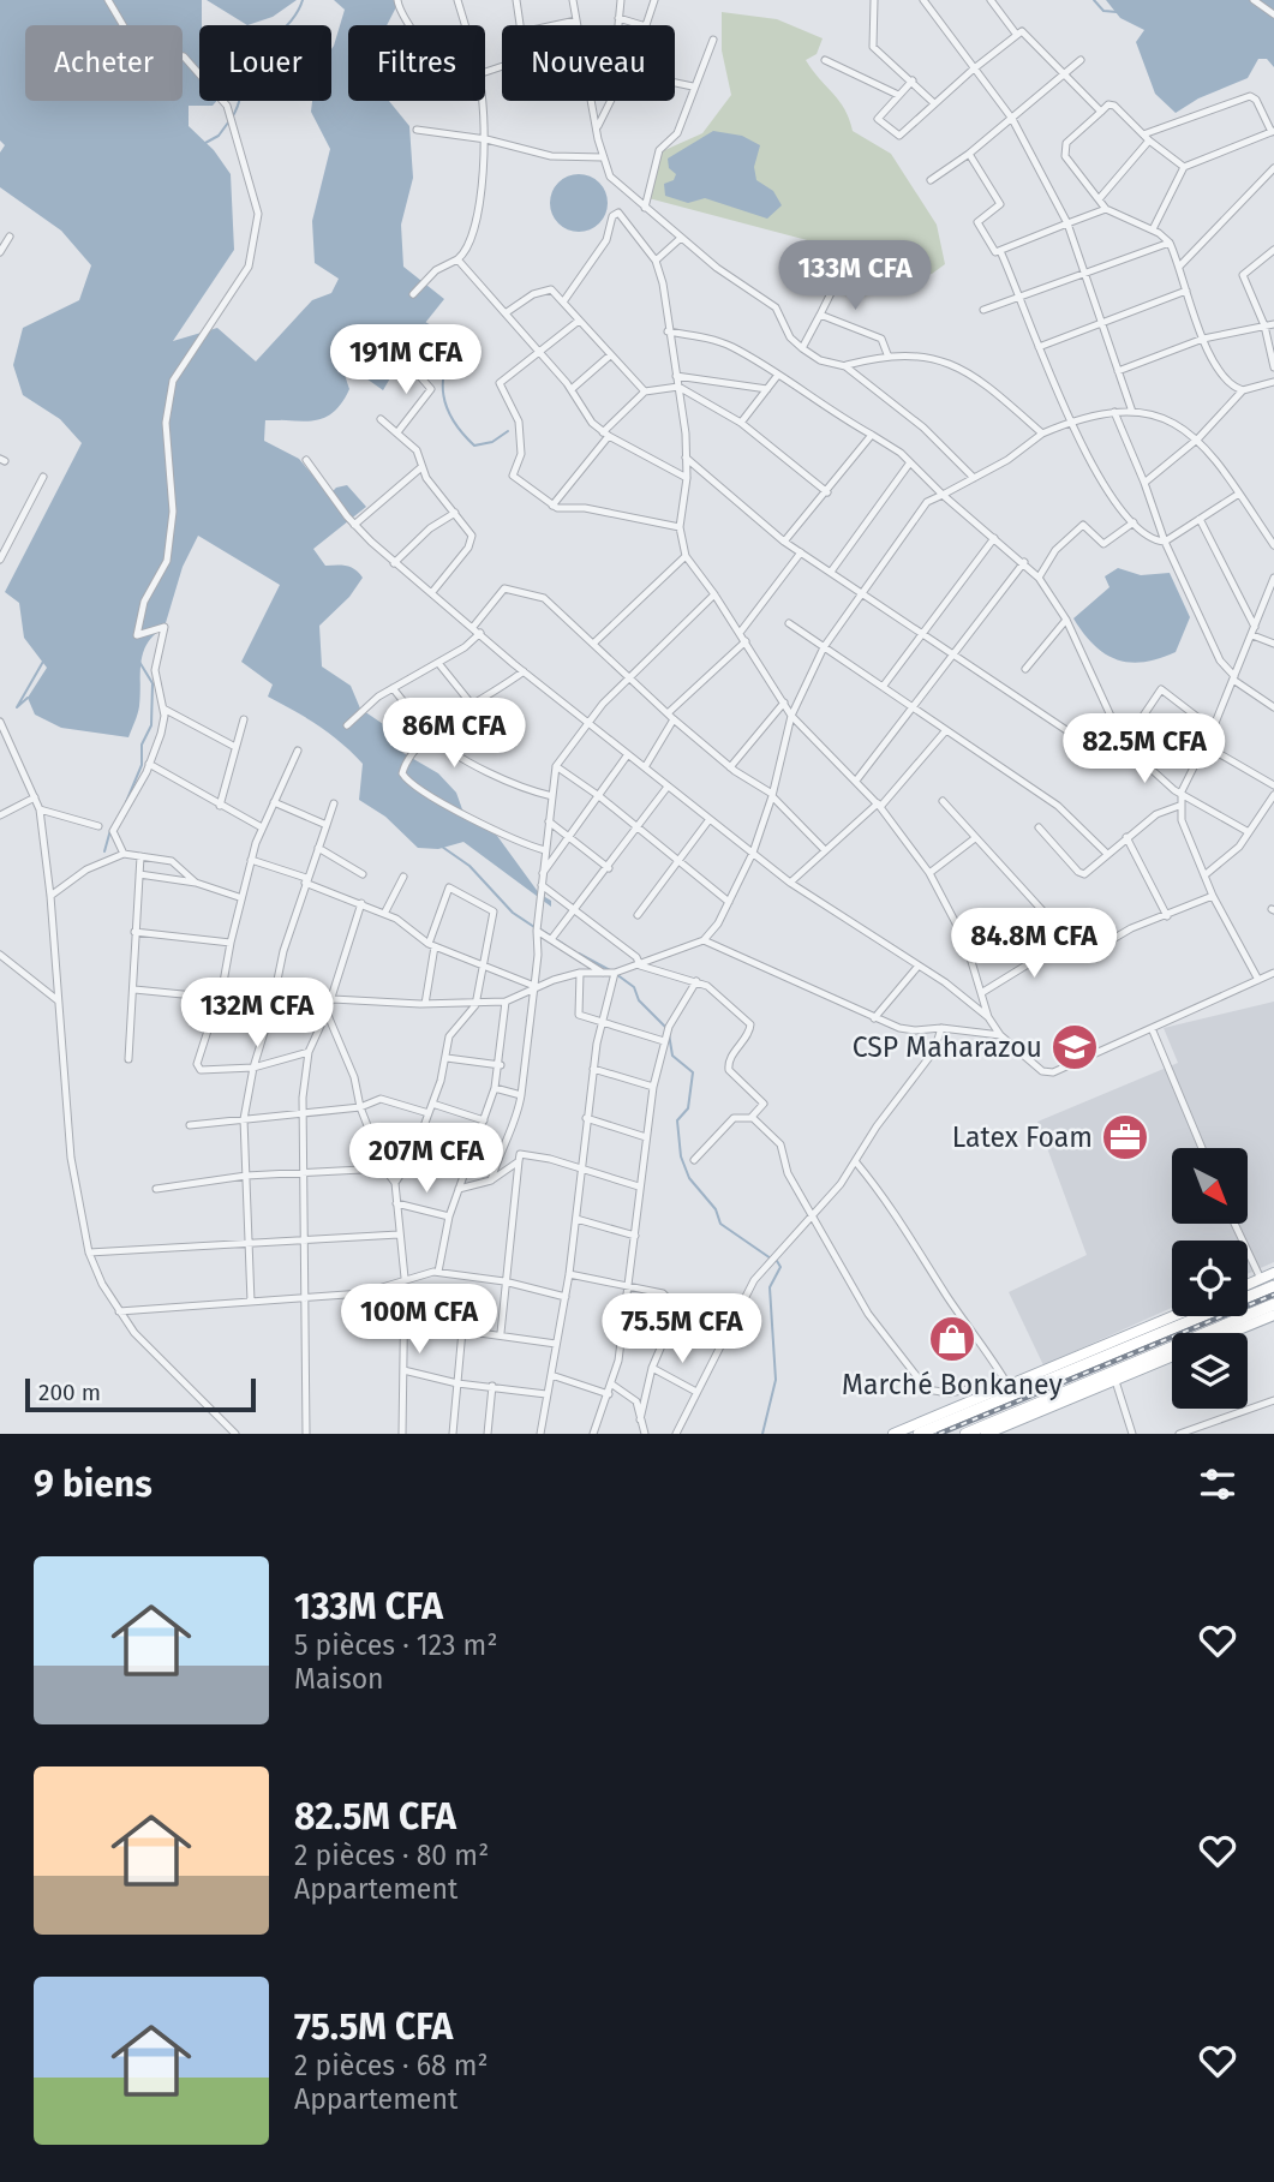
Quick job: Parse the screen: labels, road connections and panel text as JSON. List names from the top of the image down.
{
  "places": {
    "school or university": ["CSP Maharazou"],
    "office": ["Latex Foam"],
    "shop": ["Marché Bonkaney"]
  },
  "scale_bar": "200 m",
  "north": "bottom right",
  "page": {
    "chip": [
      "Acheter",
      "Louer",
      "Filtres",
      "Nouveau"
    ],
    "price": [
      "133M CFA",
      "191M CFA",
      "86M CFA",
      "82.5M CFA",
      "84.8M CFA",
      "132M CFA",
      "207M CFA",
      "100M CFA",
      "75.5M CFA"
    ],
    "scale": "200 m",
    "heading": "9 biens",
    "list": [
      {
        "name": "133M CFA",
        "note": "5 pièces · 123 m² · Maison"
      },
      {
        "name": "82.5M CFA",
        "note": "2 pièces · 80 m² · Appartement"
      },
      {
        "name": "75.5M CFA",
        "note": "2 pièces · 68 m² · Appartement"
      }
    ]
  }
}
